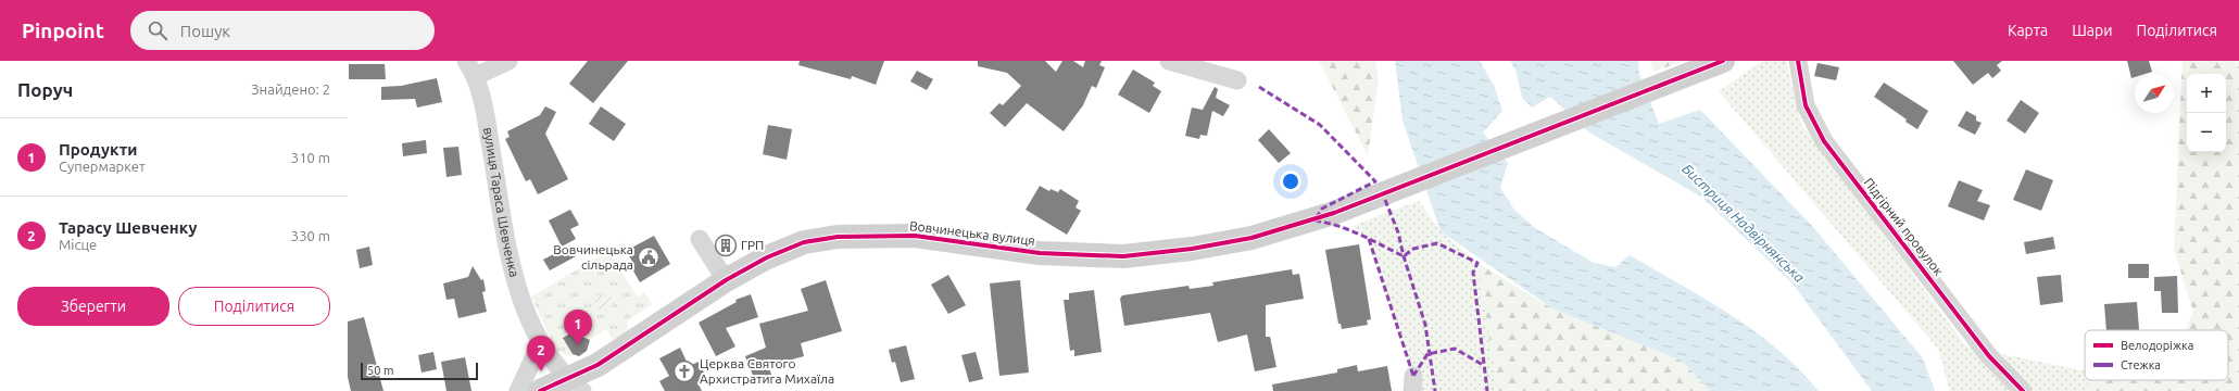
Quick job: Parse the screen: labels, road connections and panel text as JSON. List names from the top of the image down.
{
  "streets": {
    "street": ["вулиця Тараса Шевченка", "Підгірний провулок", "Вовчинецька вулиця"]
  },
  "crossings": [
    ["вулиця Тараса Шевченка", "Вовчинецька вулиця"]
  ],
  "water": ["Бистриця Надвірнянська"],
  "places": {
    "building": ["ГРП"],
    "public building": ["Вовчинецька сільрада"],
    "church": ["Церква Святого Архистратига Михаїла"]
  },
  "legend": ["Велодоріжка", "Стежка"],
  "scale_bar": "50 m",
  "north": "top right",
  "page": {
    "header": "Pinpoint",
    "search": "Пошук",
    "nav": ["Карта", "Шари", "Поділитися"],
    "heading": ["Поруч", "Знайдено: 2"],
    "map_buttons": ["+", "−"],
    "list": [
      {
        "mark": "1",
        "name": "Продукти",
        "note": "Супермаркет",
        "value": "310 m"
      },
      {
        "mark": "2",
        "name": "Тарасу Шевченку",
        "note": "Місце",
        "value": "330 m"
      }
    ],
    "buttons": ["Зберегти", "Поділитися"],
    "pins": ["1", "2"],
    "scale": "50 m"
  }
}
